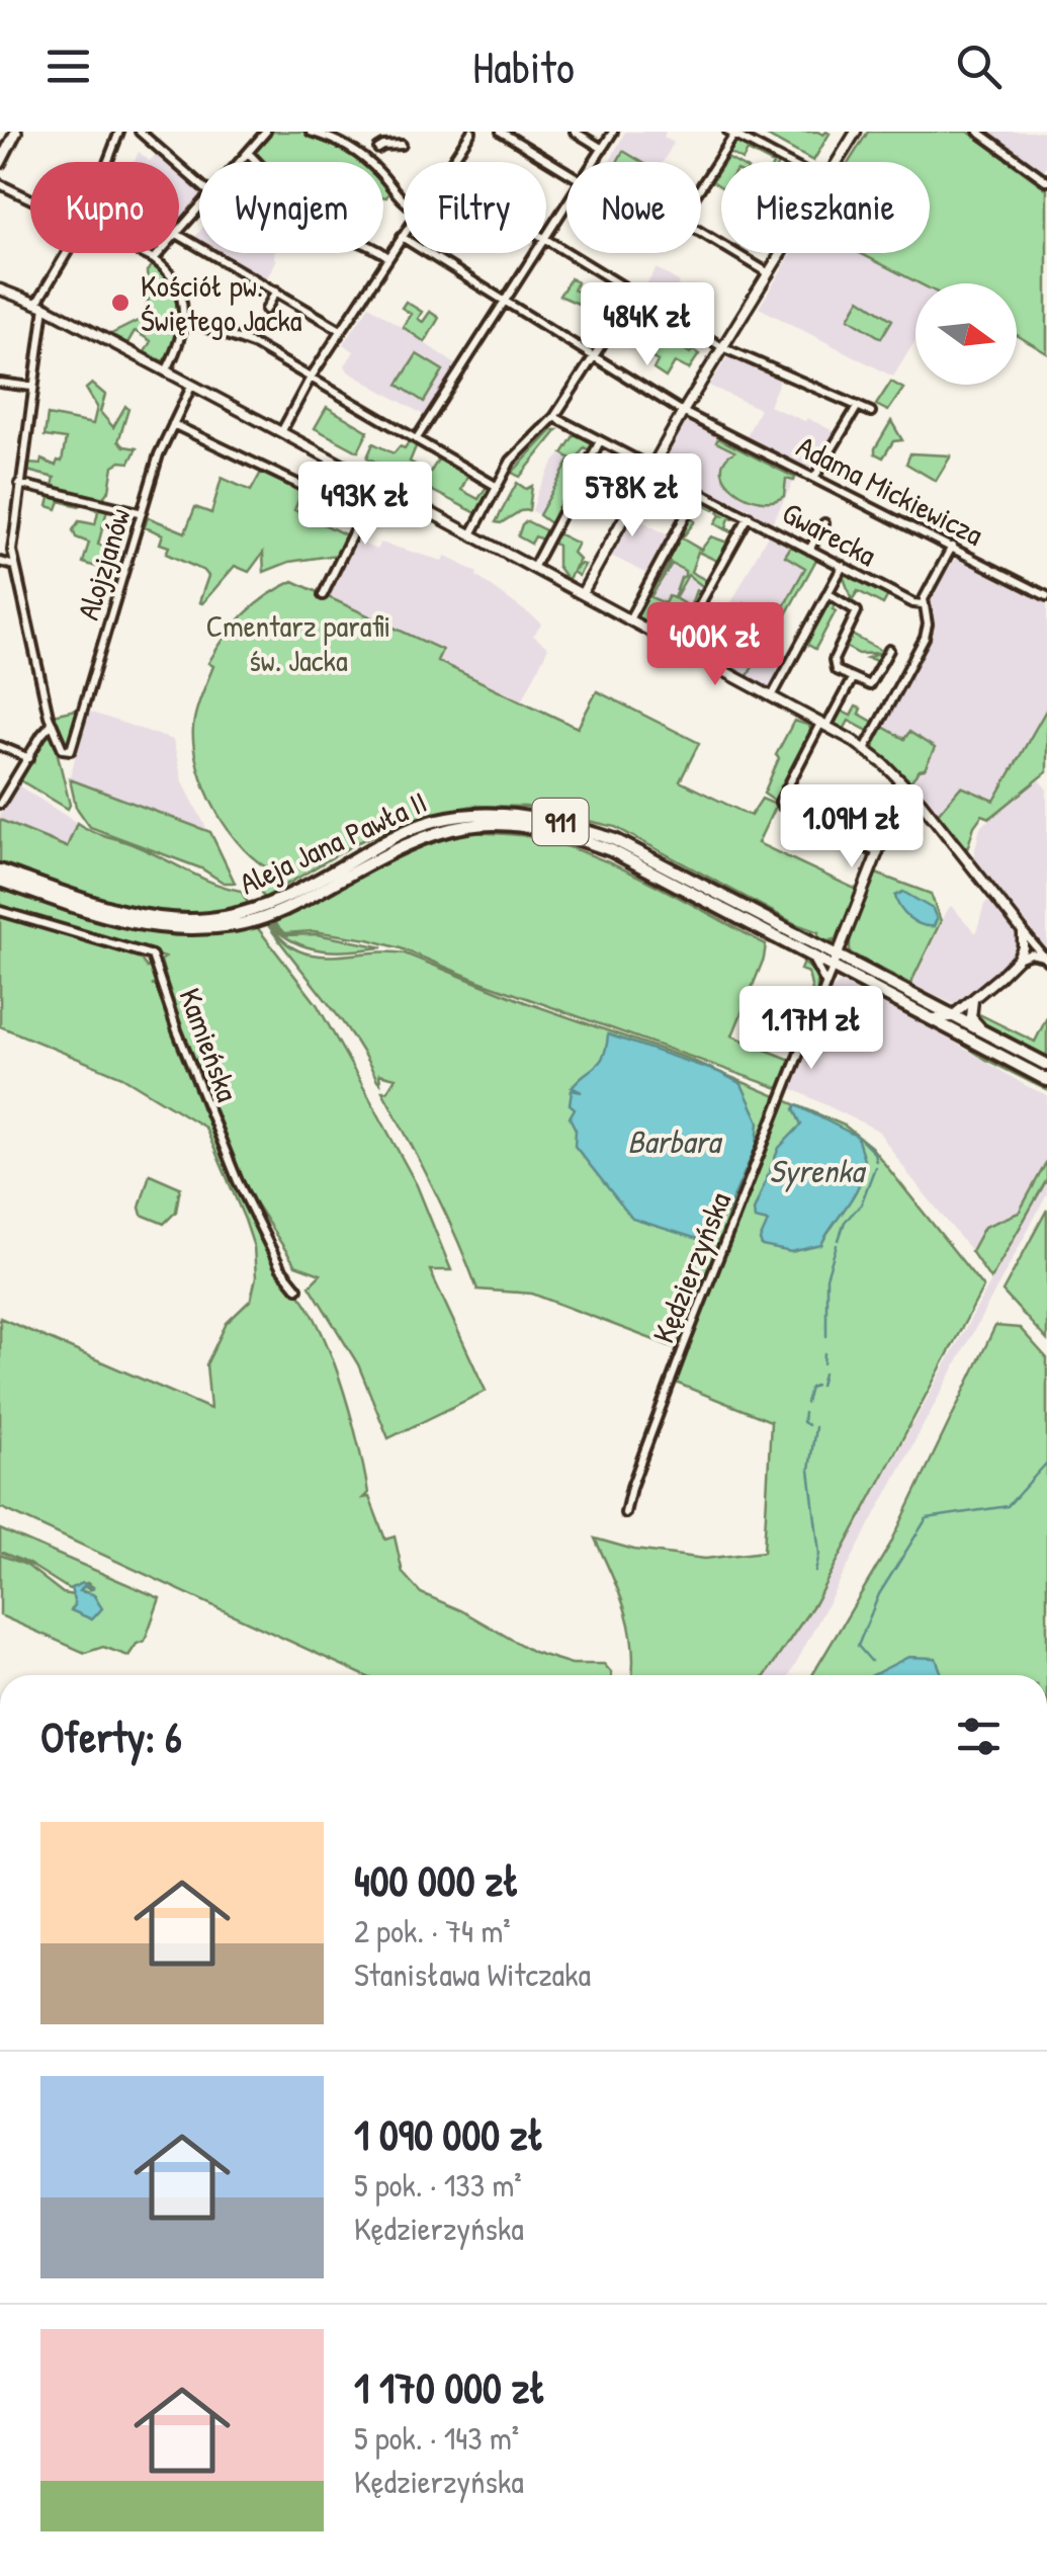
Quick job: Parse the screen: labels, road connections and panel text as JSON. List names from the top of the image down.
{
  "streets": {
    "main road": ["911", "Aleja Jana Pawła II"],
    "street": [
      "Adama Mickiewicza",
      "Gwarecka",
      "Alojzjanów",
      "Kamieńska",
      "Kędzierzyńska"
    ]
  },
  "crossings": [
    ["911", "Aleja Jana Pawła II"],
    ["Aleja Jana Pawła II", "Kędzierzyńska"]
  ],
  "water": ["Barbara", "Syrenka"],
  "parks": ["Cmentarz parafii św. Jacka"],
  "places": ["Kościół pw. Świętego Jacka"],
  "north": "right",
  "page": {
    "header": "Habito",
    "chip": [
      "Kupno",
      "Wynajem",
      "Filtry",
      "Nowe",
      "Mieszkanie"
    ],
    "price": [
      "484K zł",
      "578K zł",
      "493K zł",
      "400K zł",
      "1.09M zł",
      "1.17M zł"
    ],
    "heading": "Oferty: 6",
    "list": [
      {
        "name": "400 000 zł",
        "note": "2 pok. · 74 m² · Stanisława Witczaka"
      },
      {
        "name": "1 090 000 zł",
        "note": "5 pok. · 133 m² · Kędzierzyńska"
      },
      {
        "name": "1 170 000 zł",
        "note": "5 pok. · 143 m² · Kędzierzyńska"
      }
    ]
  }
}
